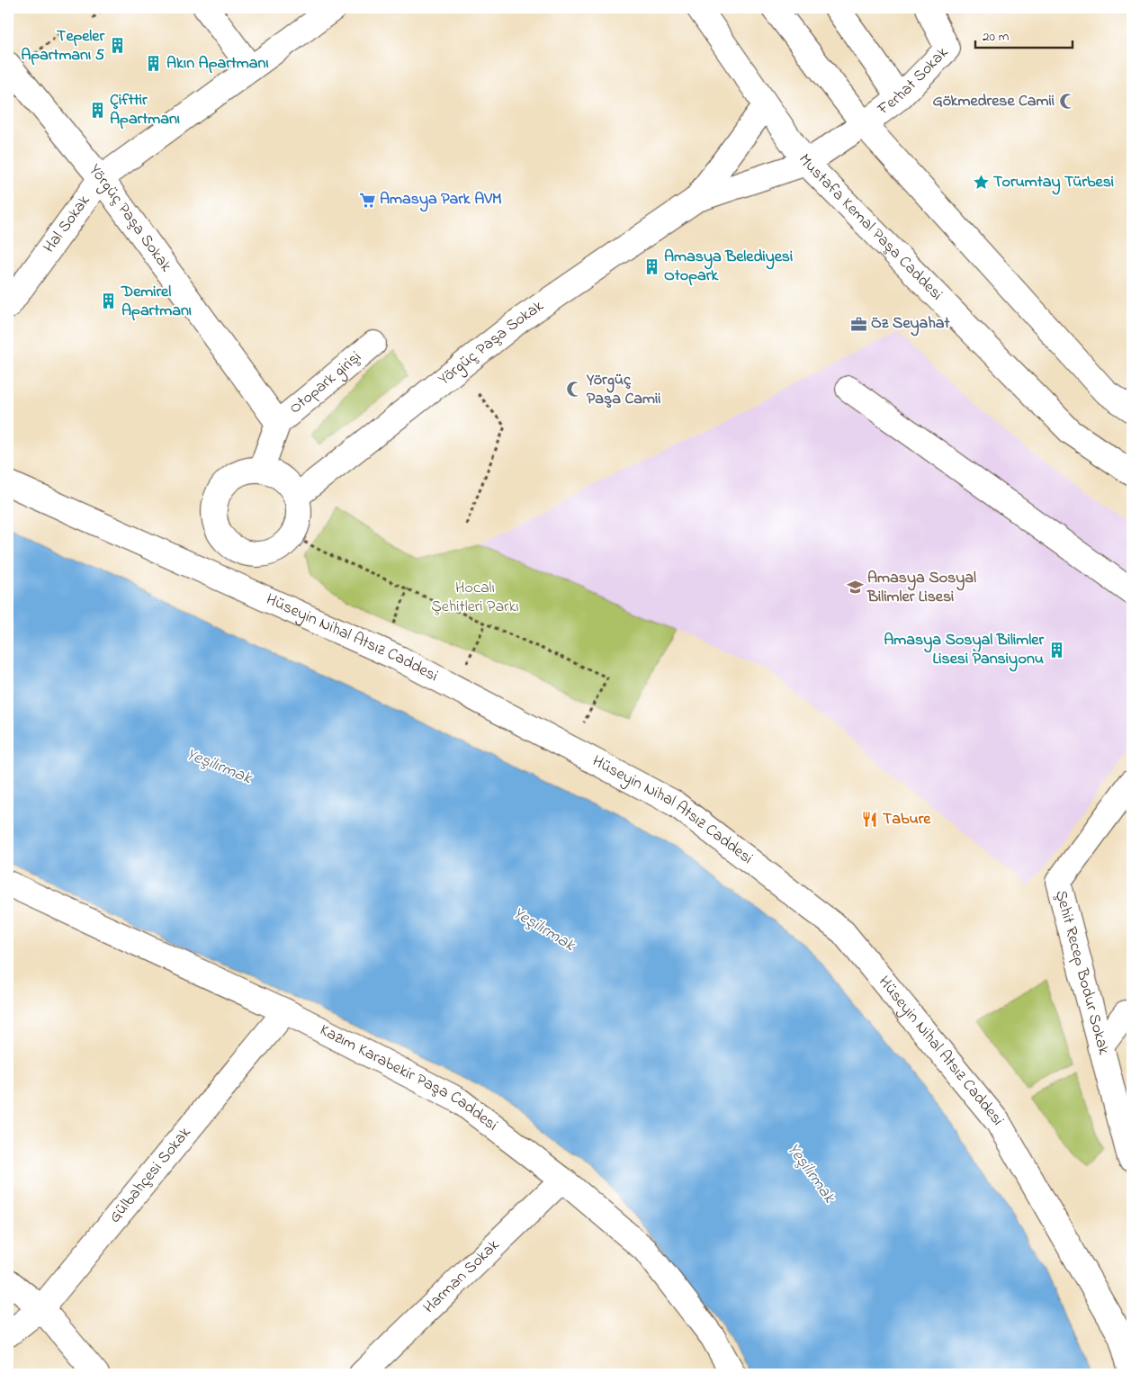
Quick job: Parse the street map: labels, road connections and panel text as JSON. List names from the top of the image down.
{
  "streets": {
    "street": [
      "Ferhat Sokak",
      "Yörgüç Paşa Sokak",
      "Hal Sokak",
      "Mustafa Kemal Paşa Caddesi",
      "Otopark girişi",
      "Hüseyin Nihal Atsız Caddesi",
      "Şehit Recep Bodur Sokak",
      "Kazım Karabekir Paşa Caddesi",
      "Gülbahçesi Sokak",
      "Harman Sokak"
    ]
  },
  "crossings": [
    ["Ferhat Sokak", "Yörgüç Paşa Sokak"],
    ["Ferhat Sokak", "Mustafa Kemal Paşa Caddesi"],
    ["Yörgüç Paşa Sokak", "Hal Sokak"],
    ["Yörgüç Paşa Sokak", "Otopark girişi"],
    ["Kazım Karabekir Paşa Caddesi", "Gülbahçesi Sokak"],
    ["Kazım Karabekir Paşa Caddesi", "Harman Sokak"]
  ],
  "water": ["Yeşilırmak"],
  "parks": ["Hocalı Şehitleri Parkı"],
  "places": {
    "building": [
      "Tepeler Apartmanı 5",
      "Akın Apartmanı",
      "Çifttir Apartmanı",
      "Amasya Belediyesi Otopark",
      "Demirel Apartmanı",
      "Amasya Sosyal Bilimler Lisesi Pansiyonu"
    ],
    "mosque": ["Gökmedrese Camii", "Yörgüç Paşa Camii"],
    "place": ["Torumtay Türbesi"],
    "supermarket": ["Amasya Park AVM"],
    "office": ["Öz Seyahat"],
    "school or university": ["Amasya Sosyal Bilimler Lisesi"],
    "restaurant": ["Tabure"]
  },
  "scale_bar": "20 m"
}
